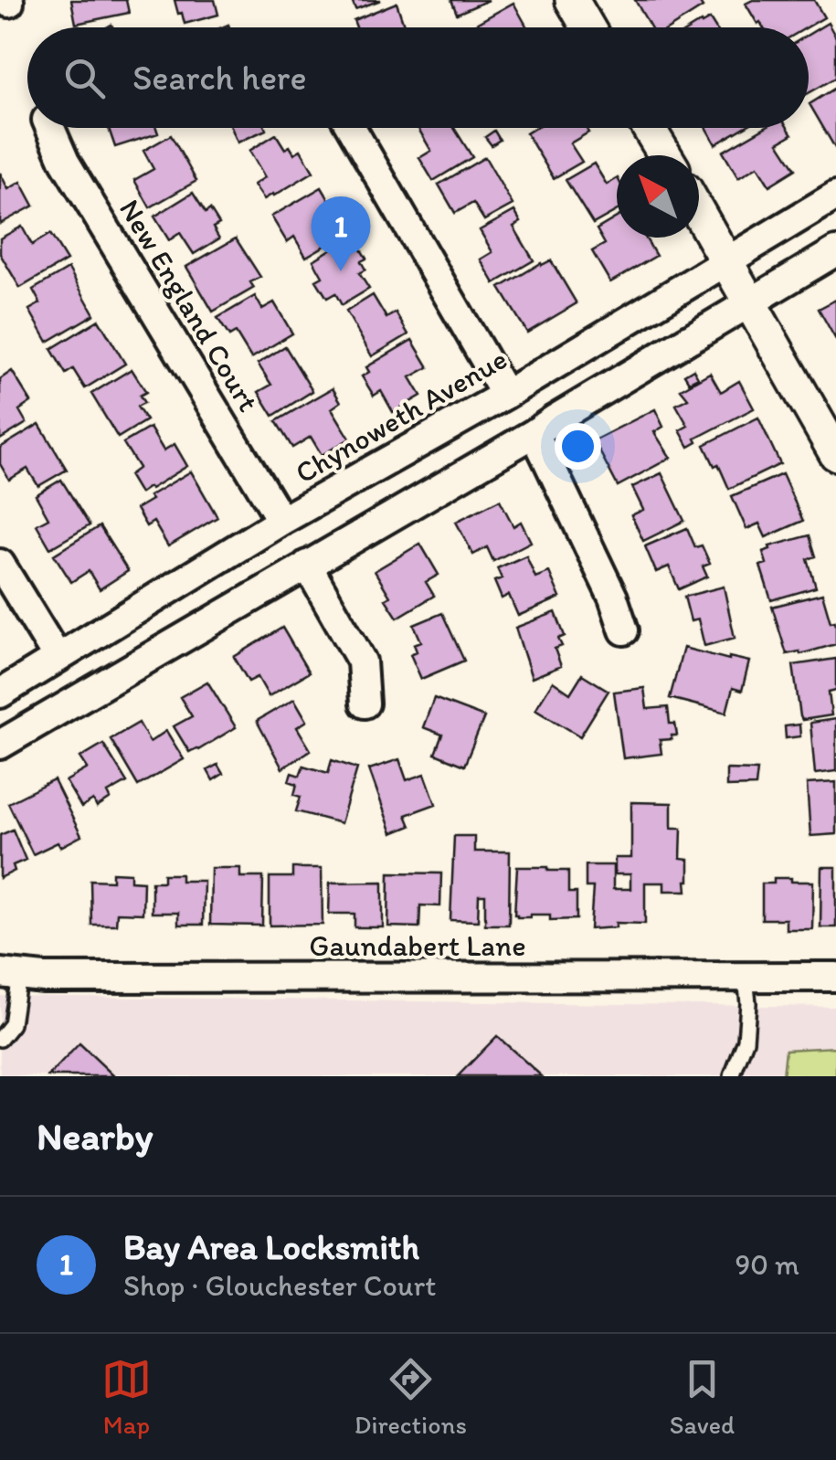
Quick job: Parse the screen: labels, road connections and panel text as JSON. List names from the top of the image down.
{
  "streets": {
    "street": ["New England Court", "Chynoweth Avenue", "Gaundabert Lane"]
  },
  "crossings": [
    ["New England Court", "Chynoweth Avenue"]
  ],
  "north": "top left",
  "page": {
    "search": "Search here",
    "pins": "1",
    "heading": "Nearby",
    "list": [
      {
        "mark": "1",
        "name": "Bay Area Locksmith",
        "note": "Shop · Glouchester Court",
        "value": "90 m"
      }
    ],
    "nav": ["Map", "Directions", "Saved"]
  }
}
